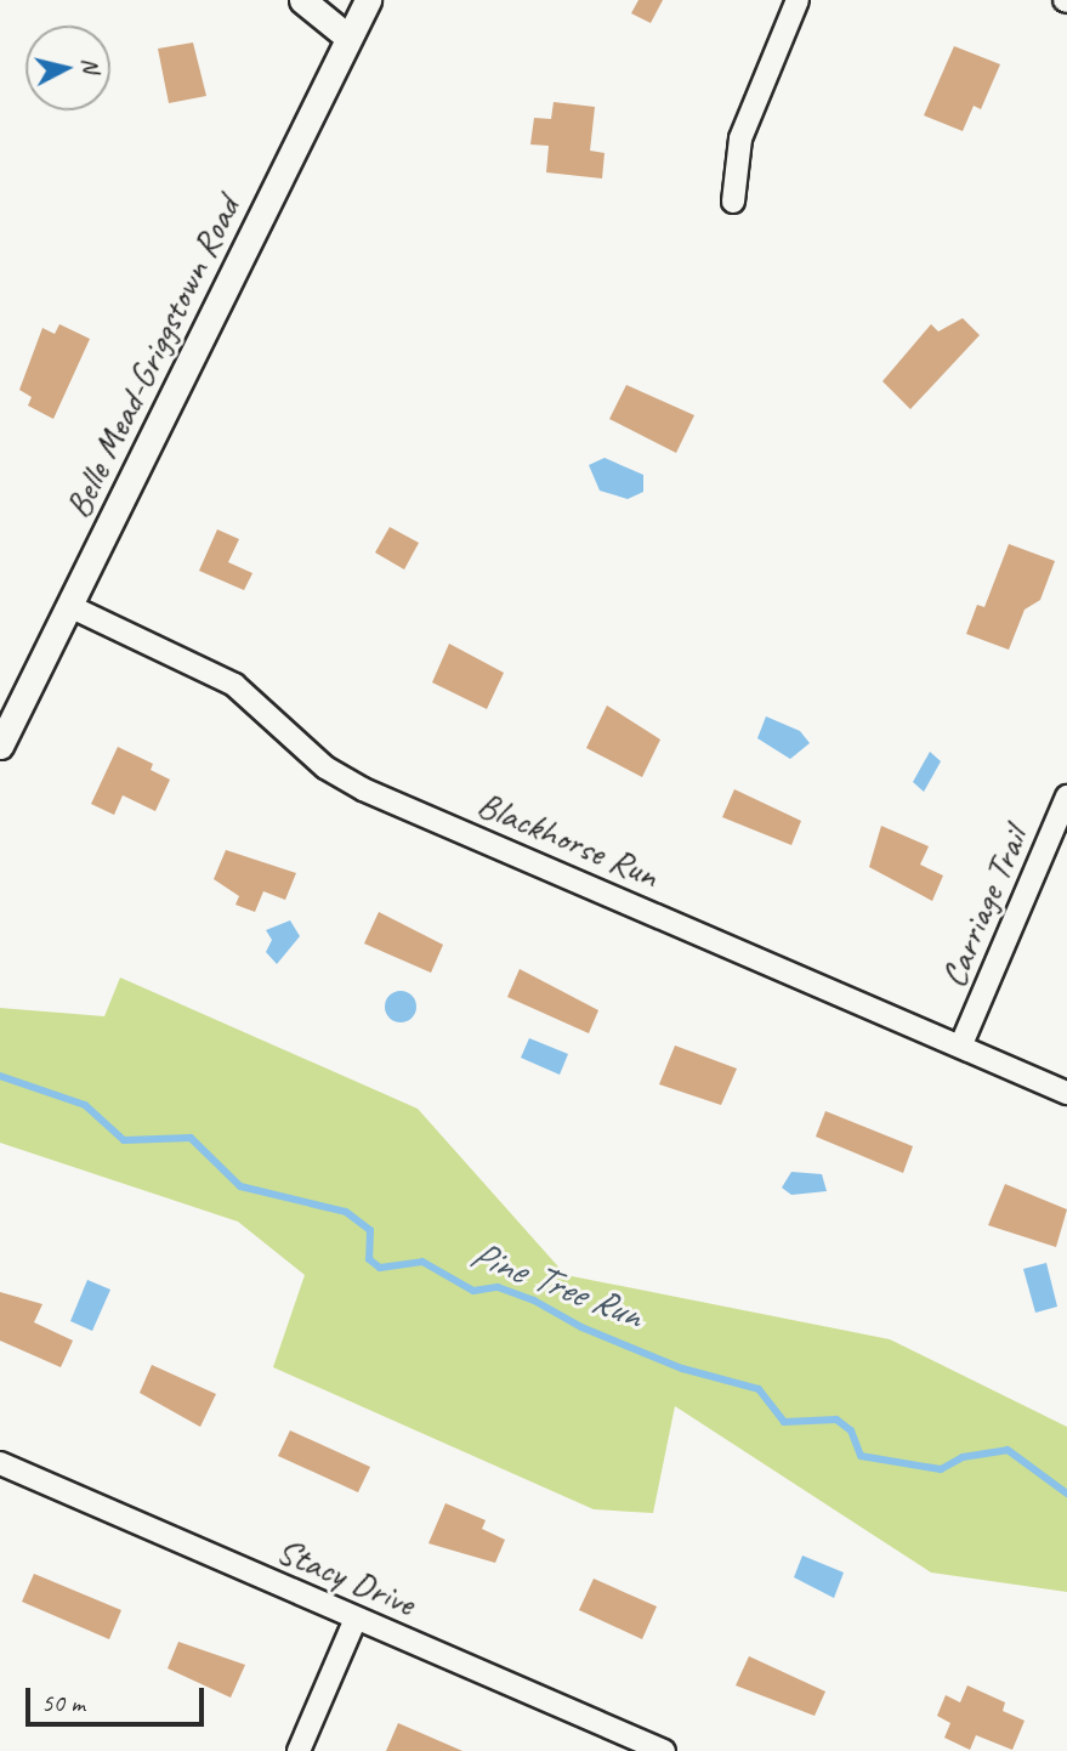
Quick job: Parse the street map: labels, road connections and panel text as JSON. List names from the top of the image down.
{
  "streets": {
    "street": [
      "Belle Mead-Griggstown Road",
      "Blackhorse Run",
      "Carriage Trail",
      "Stacy Drive"
    ]
  },
  "crossings": [
    ["Belle Mead-Griggstown Road", "Blackhorse Run"],
    ["Blackhorse Run", "Carriage Trail"]
  ],
  "water": ["Pine Tree Run"],
  "scale_bar": "50 m",
  "north": "right"
}
